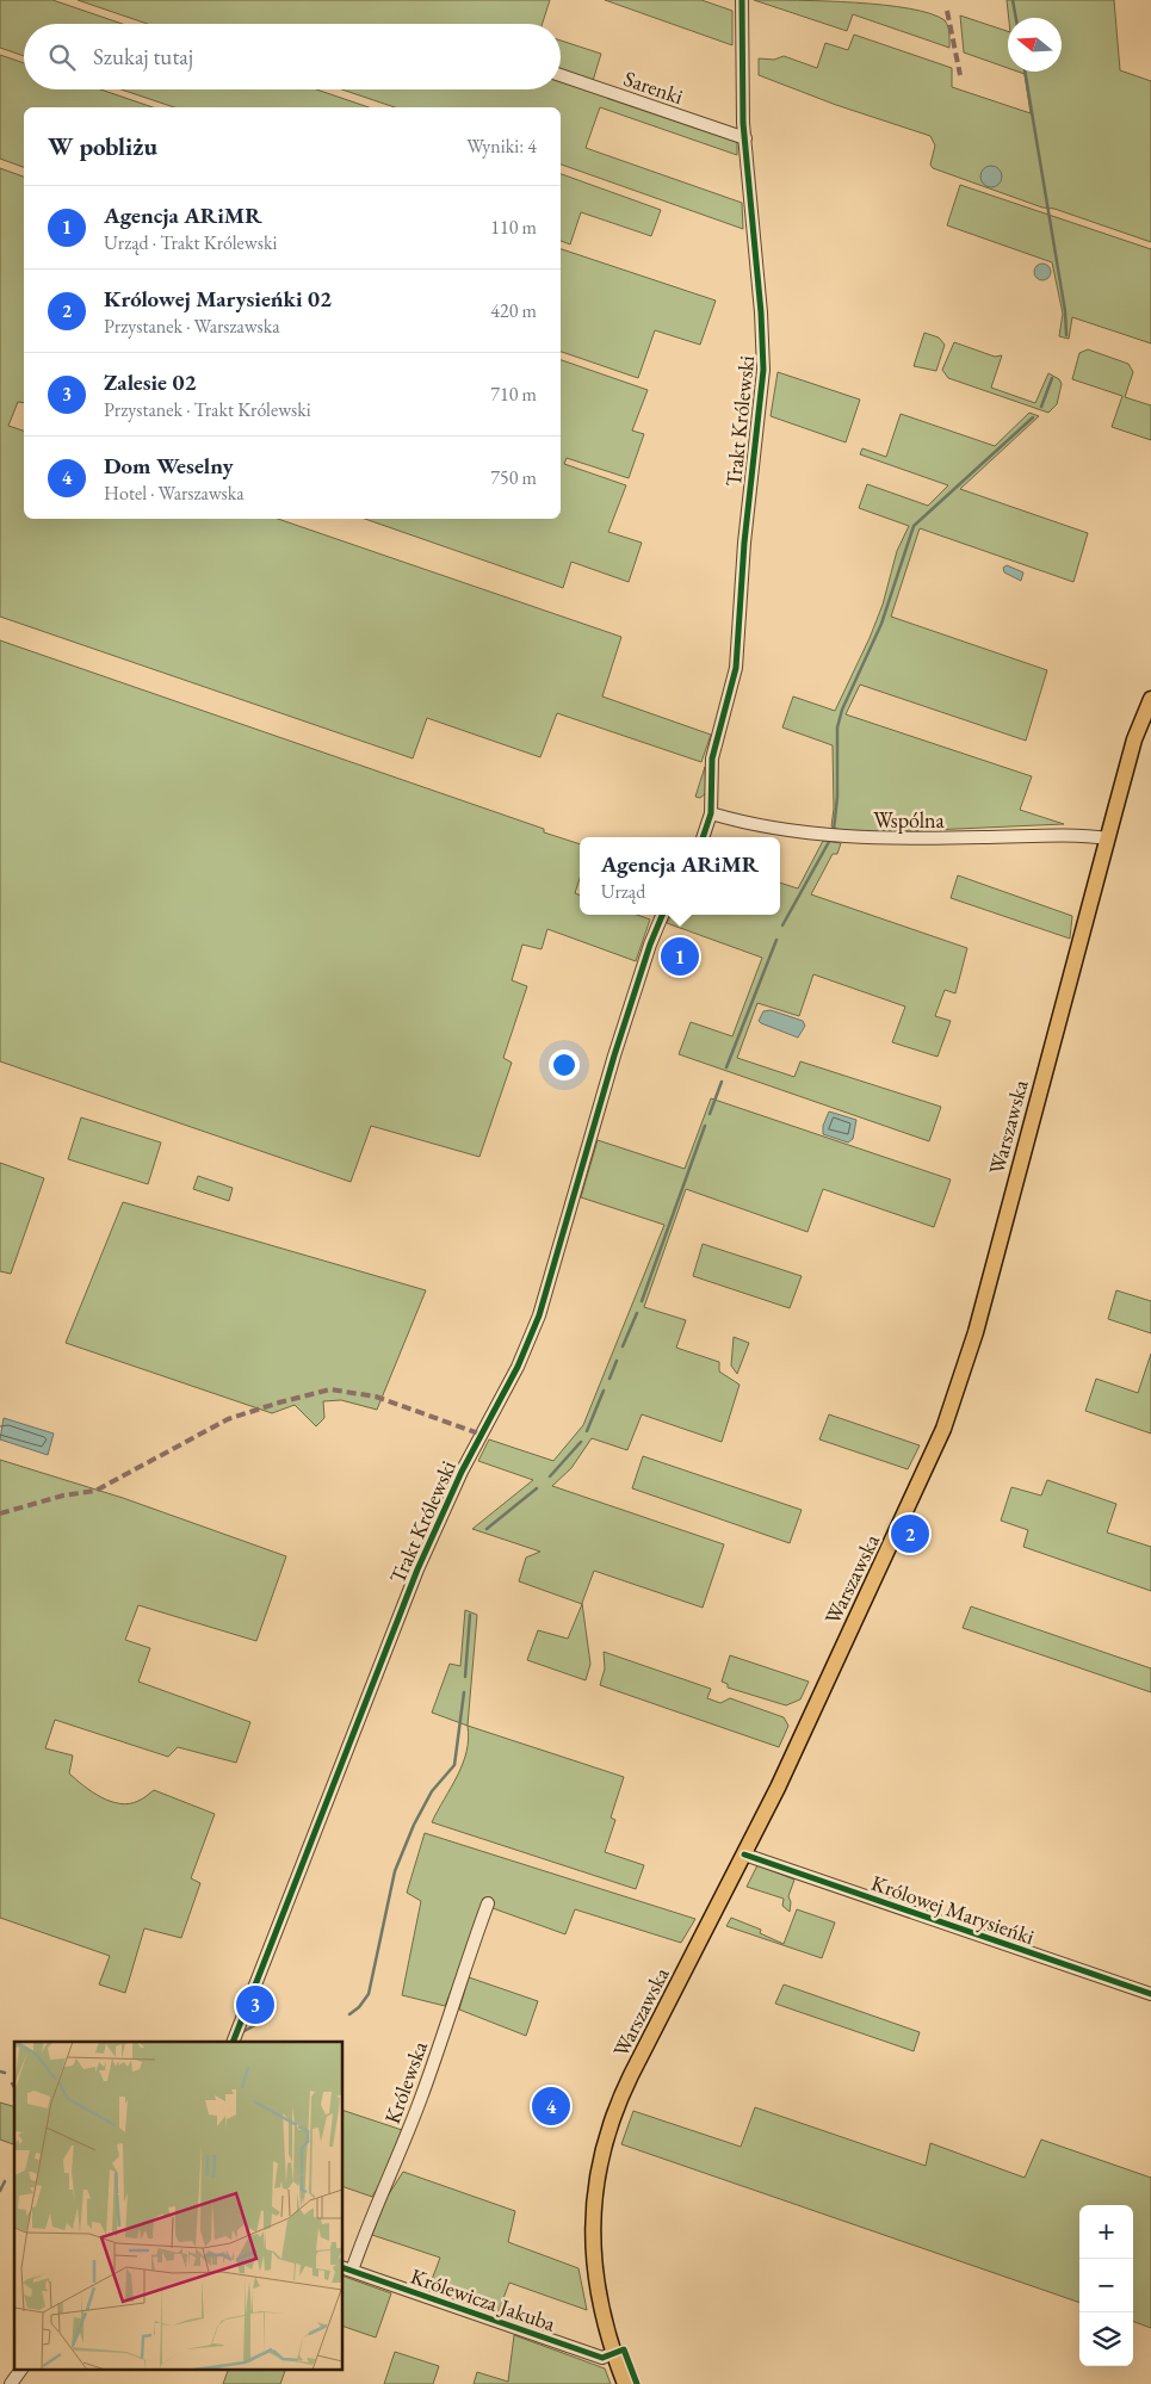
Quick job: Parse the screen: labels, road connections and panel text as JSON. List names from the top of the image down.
{
  "streets": {
    "main road": ["Warszawska"],
    "street": [
      "Sarenki",
      "Trakt Królewski",
      "Wspólna",
      "Królowej Marysieńki",
      "Królewska",
      "Królewicza Jakuba"
    ]
  },
  "crossings": [
    ["Sarenki", "Trakt Królewski"],
    ["Trakt Królewski", "Wspólna"],
    ["Wspólna", "Warszawska"],
    ["Warszawska", "Królowej Marysieńki"],
    ["Warszawska", "Królewicza Jakuba"],
    ["Królewska", "Królewicza Jakuba"]
  ],
  "north": "left",
  "page": {
    "search": "Szukaj tutaj",
    "heading": ["W pobliżu", "Wyniki: 4"],
    "list": [
      {
        "mark": "1",
        "name": "Agencja ARiMR",
        "note": "Urząd · Trakt Królewski",
        "value": "110 m"
      },
      {
        "mark": "2",
        "name": "Królowej Marysieńki 02",
        "note": "Przystanek · Warszawska",
        "value": "420 m"
      },
      {
        "mark": "3",
        "name": "Zalesie 02",
        "note": "Przystanek · Trakt Królewski",
        "value": "710 m"
      },
      {
        "mark": "4",
        "name": "Dom Weselny",
        "note": "Hotel · Warszawska",
        "value": "750 m"
      }
    ],
    "popup": ["Agencja ARiMR", "Urząd"],
    "pins": [
      "1",
      "2",
      "3",
      "4"
    ],
    "map_buttons": ["+", "−"]
  }
}
